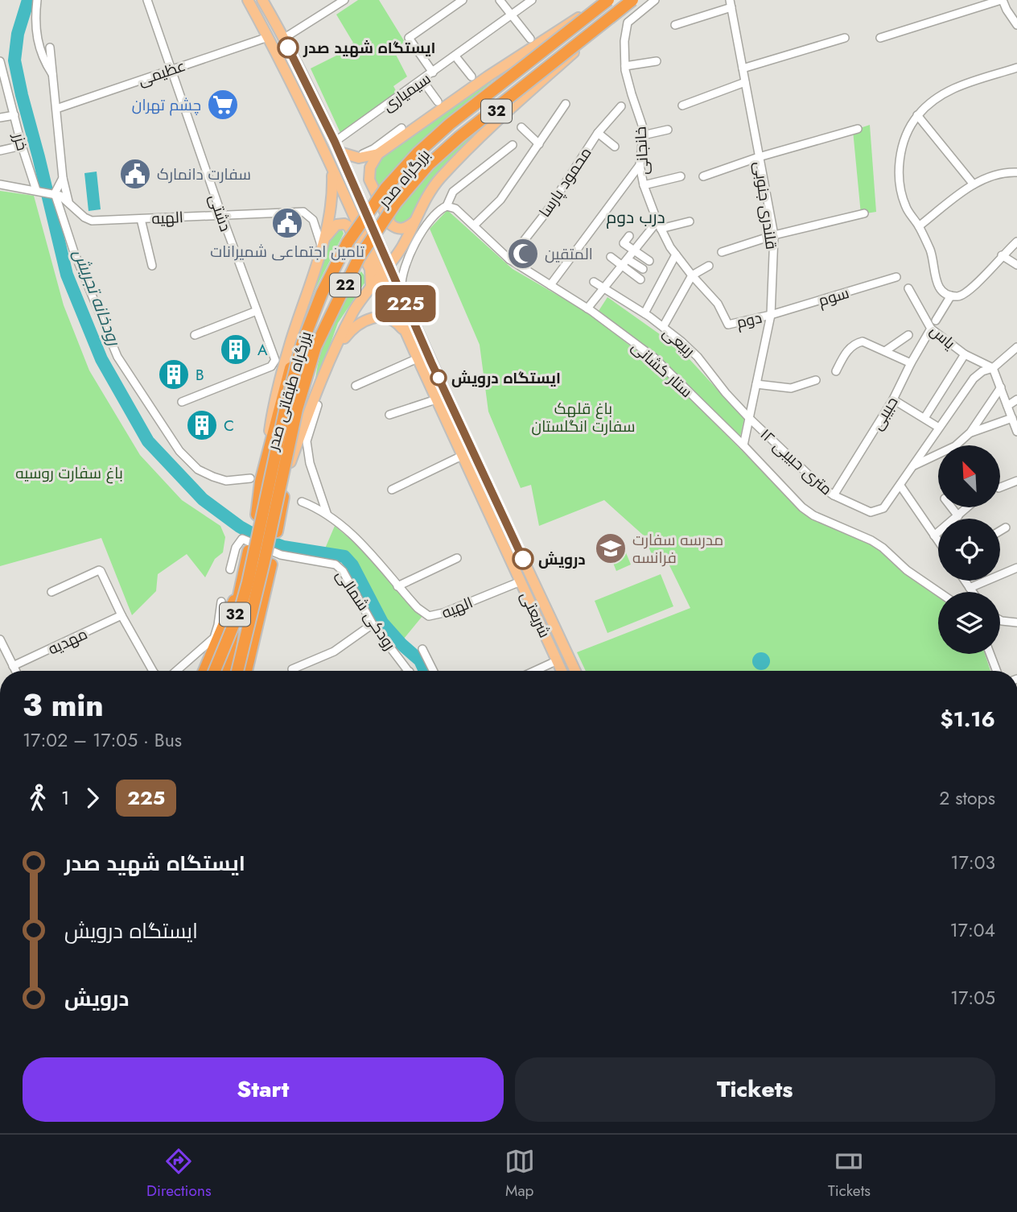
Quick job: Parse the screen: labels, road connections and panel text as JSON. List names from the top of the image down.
{
  "streets": {
    "highway": [
      "32",
      "بزرگراه صدر",
      "22",
      "بزرگراه طبقاتی صدر"
    ],
    "main road": ["شریعتی"],
    "street": [
      "عظیمی",
      "سیمیاری",
      "خزر",
      "خانجانی",
      "محمود پارسا",
      "قلندری جنوبی",
      "دشتی",
      "الهیه",
      "سوم",
      "دوم",
      "یاس",
      "ربیعی",
      "ستار کشانی",
      "حبیبی",
      "۱۲ متری حبیبی",
      "رودکی شمالی",
      "مهدیه"
    ]
  },
  "crossings": [
    ["عظیمی", "دشتی"],
    ["عظیمی", "شریعتی"],
    ["سیمیاری", "شریعتی"],
    ["خزر", "الهیه"],
    ["خانجانی", "دوم"],
    ["بزرگراه صدر", "بزرگراه طبقاتی صدر"],
    ["محمود پارسا", "ستار کشانی"],
    ["قلندری جنوبی", "سوم"],
    ["قلندری جنوبی", "دوم"],
    ["قلندری جنوبی", "ربیعی"],
    ["قلندری جنوبی", "ستار کشانی"],
    ["قلندری جنوبی", "۱۲ متری حبیبی"],
    ["دشتی", "الهیه"],
    ["الهیه", "شریعتی"],
    ["سوم", "دوم"],
    ["یاس", "حبیبی"],
    ["یاس", "۱۲ متری حبیبی"],
    ["ربیعی", "۱۲ متری حبیبی"],
    ["حبیبی", "۱۲ متری حبیبی"]
  ],
  "districts": ["درب دوم"],
  "water": ["رودخانه تجریش"],
  "parks": ["باغ قلهک سفارت انگلستان", "باغ سفارت روسیه"],
  "places": {
    "other": ["ایستگاه شهید صدر", "ایستگاه درویش", "درویش"],
    "supermarket": ["چشم تهران"],
    "public building": ["سفارت دانمارک", "تامین اجتماعی شمیرانات"],
    "mosque": ["المتقین"],
    "building": ["A", "B", "C"],
    "school or university": ["مدرسه سفارت فرانسه"]
  },
  "lines": ["bus line 225"],
  "north": "top left",
  "page": {
    "on_map": "225",
    "heading": ["3 min", "17:02 – 17:05 · Bus", "$1.16"],
    "legs": ["1", "225", "2 stops"],
    "list": [
      {
        "name": "ایستگاه شهید صدر",
        "value": "17:03"
      },
      {
        "name": "ایستگاه درویش",
        "value": "17:04"
      },
      {
        "name": "درویش",
        "value": "17:05"
      }
    ],
    "buttons": ["Start", "Tickets"],
    "tabs": ["Directions", "Map", "Tickets"]
  }
}
